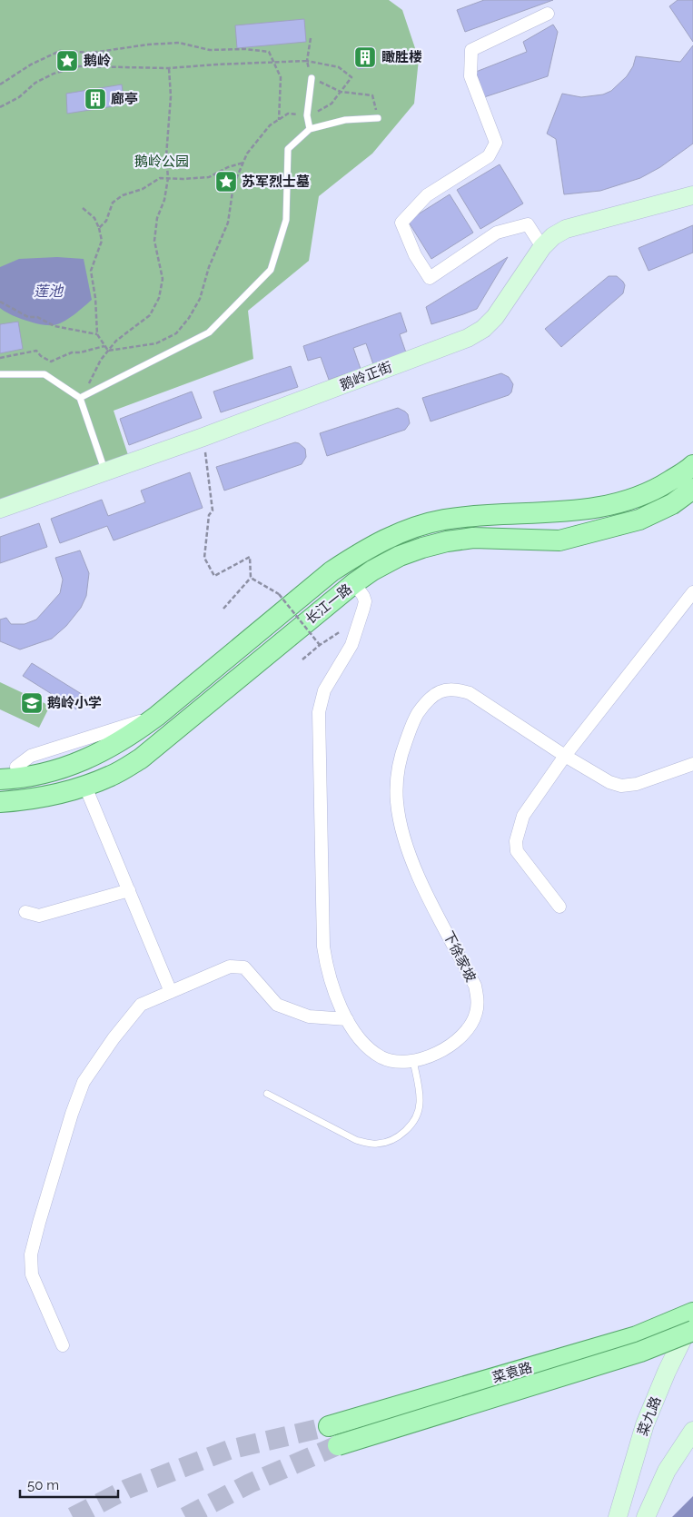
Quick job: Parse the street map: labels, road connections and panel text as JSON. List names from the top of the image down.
{
  "streets": {
    "main road": ["长江一路", "菜袁路"],
    "street": ["鹅岭正街", "下徐家坡", "菜九路"]
  },
  "crossings": [
    ["长江一路", "下徐家坡"]
  ],
  "water": ["莲池"],
  "parks": ["鹅岭公园"],
  "places": {
    "building": ["瞰胜楼", "廊亭"],
    "place": ["鹅岭", "苏军烈士墓"],
    "school or university": ["鹅岭小学"]
  },
  "scale_bar": "50 m"
}
